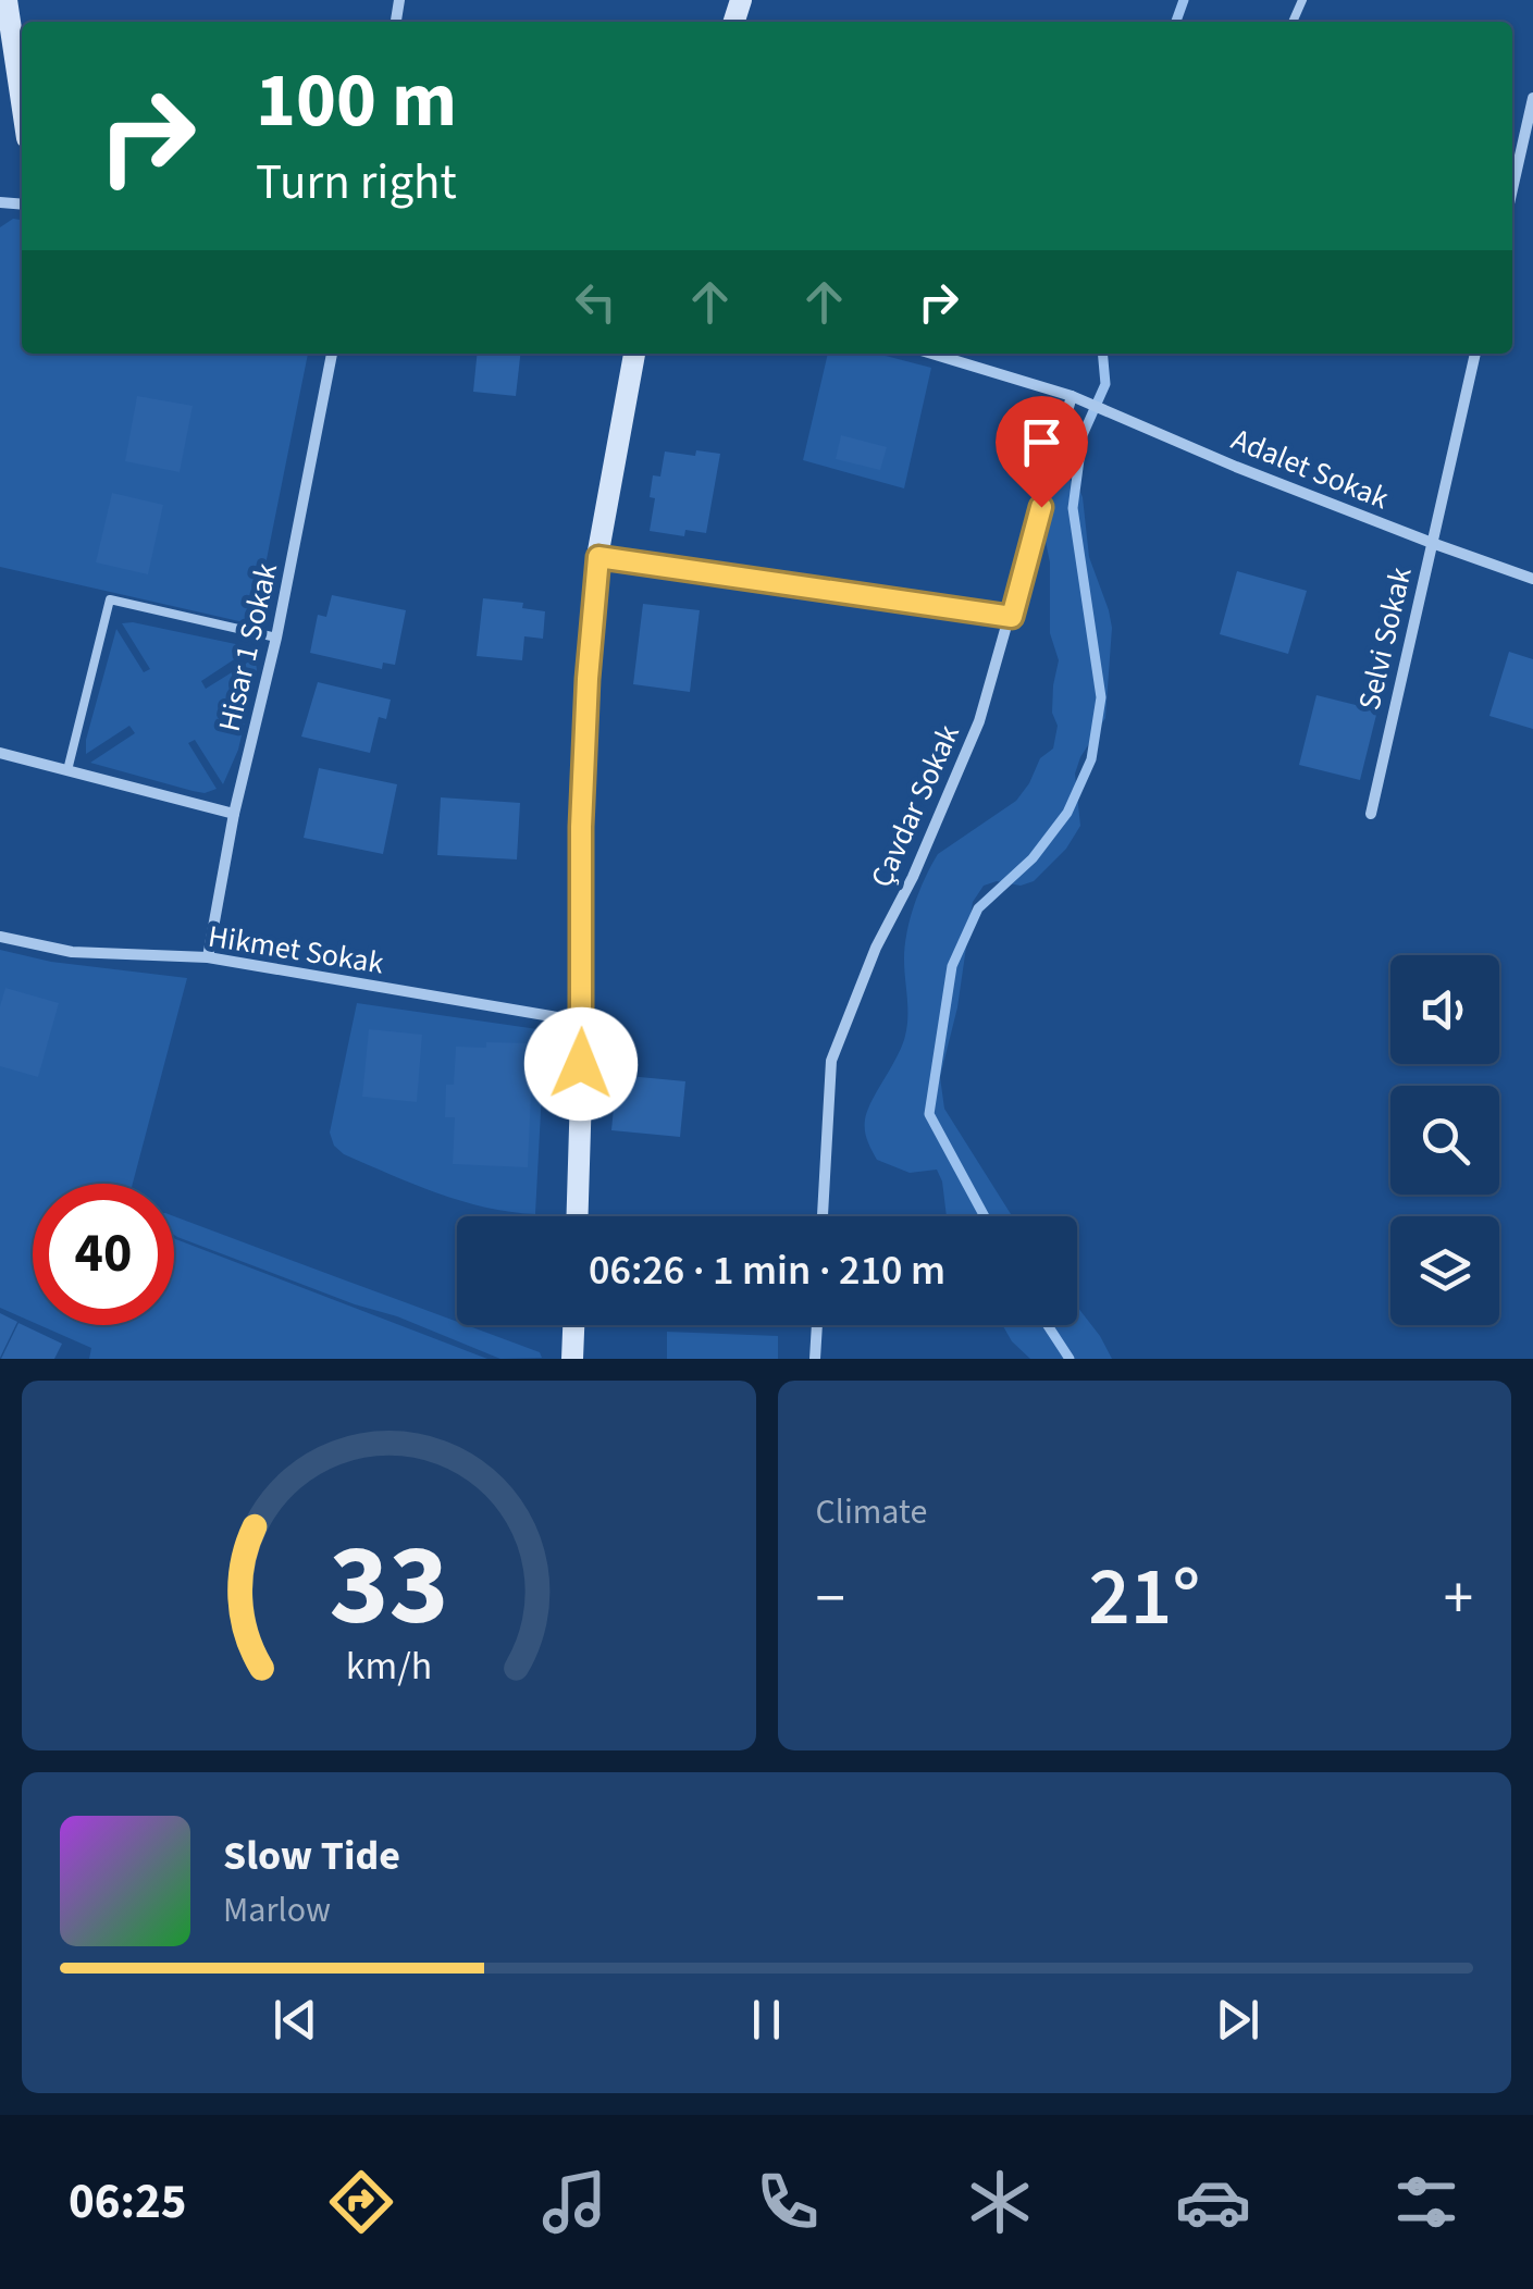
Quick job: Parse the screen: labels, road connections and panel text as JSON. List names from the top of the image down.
{
  "streets": {
    "street": [
      "Adalet Sokak",
      "Selvi Sokak",
      "Hisar 1 Sokak",
      "Çavdar Sokak",
      "Hikmet Sokak"
    ]
  },
  "crossings": [
    ["Adalet Sokak", "Selvi Sokak"],
    ["Adalet Sokak", "Çavdar Sokak"],
    ["Hisar 1 Sokak", "Hikmet Sokak"]
  ],
  "page": {
    "turn": ["100 m", "Turn right"],
    "limit": "40",
    "trip": "06:26 · 1 min · 210 m",
    "tile": "Climate",
    "heat": ["−", "21°", "+"],
    "song": ["Slow Tide", "Marlow"],
    "tabs": "06:25",
    "gauge": ["33", "km/h"]
  }
}
